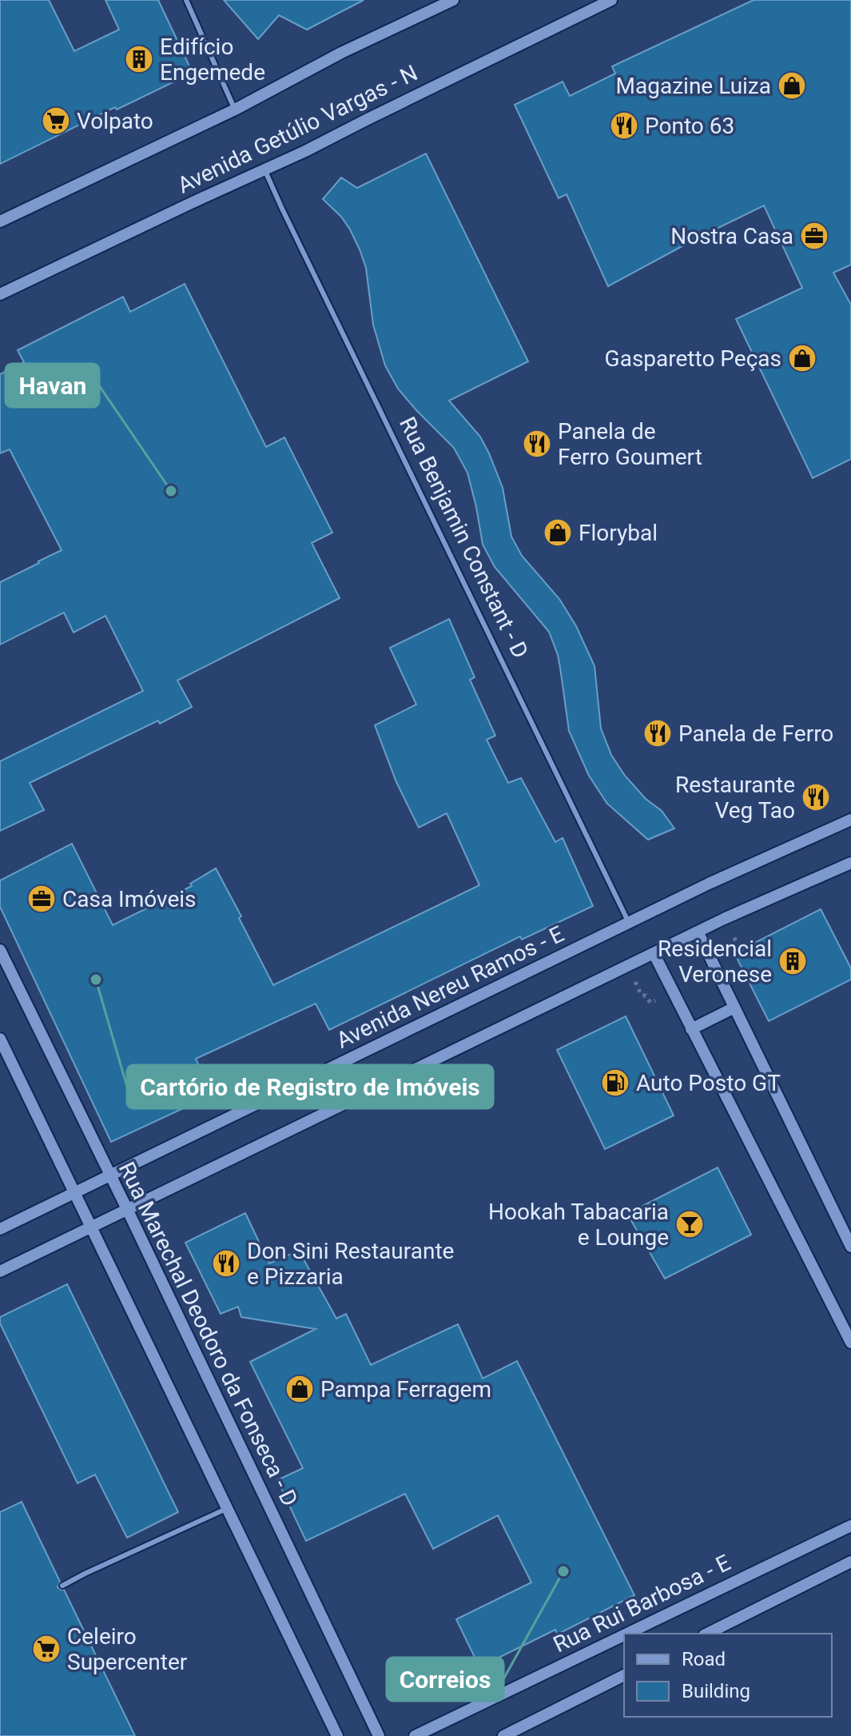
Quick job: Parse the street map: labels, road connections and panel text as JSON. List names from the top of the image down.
{
  "streets": {
    "street": [
      "Avenida Getúlio Vargas - N",
      "Avenida Nereu Ramos - E",
      "Rua Marechal Deodoro da Fonseca - D",
      "Rua Rui Barbosa - E"
    ],
    "lane": ["Rua Benjamin Constant - D"]
  },
  "crossings": [
    ["Avenida Getúlio Vargas - N", "Rua Benjamin Constant - D"],
    ["Rua Benjamin Constant - D", "Avenida Nereu Ramos - E"],
    ["Avenida Nereu Ramos - E", "Rua Marechal Deodoro da Fonseca - D"]
  ],
  "places": {
    "building": ["Edifício Engemede", "Residencial Veronese"],
    "shop": [
      "Magazine Luiza",
      "Gasparetto Peças",
      "Florybal",
      "Pampa Ferragem"
    ],
    "supermarket": ["Volpato", "Celeiro Supercenter"],
    "restaurant": [
      "Ponto 63",
      "Panela de Ferro Goumert",
      "Panela de Ferro",
      "Restaurante Veg Tao",
      "Don Sini Restaurante e Pizzaria"
    ],
    "office": ["Nostra Casa", "Casa Imóveis"],
    "other": ["Havan", "Cartório de Registro de Imóveis", "Correios"],
    "fuel station": ["Auto Posto GT"],
    "bar": ["Hookah Tabacaria e Lounge"]
  },
  "legend": ["Road", "Building"]
}
